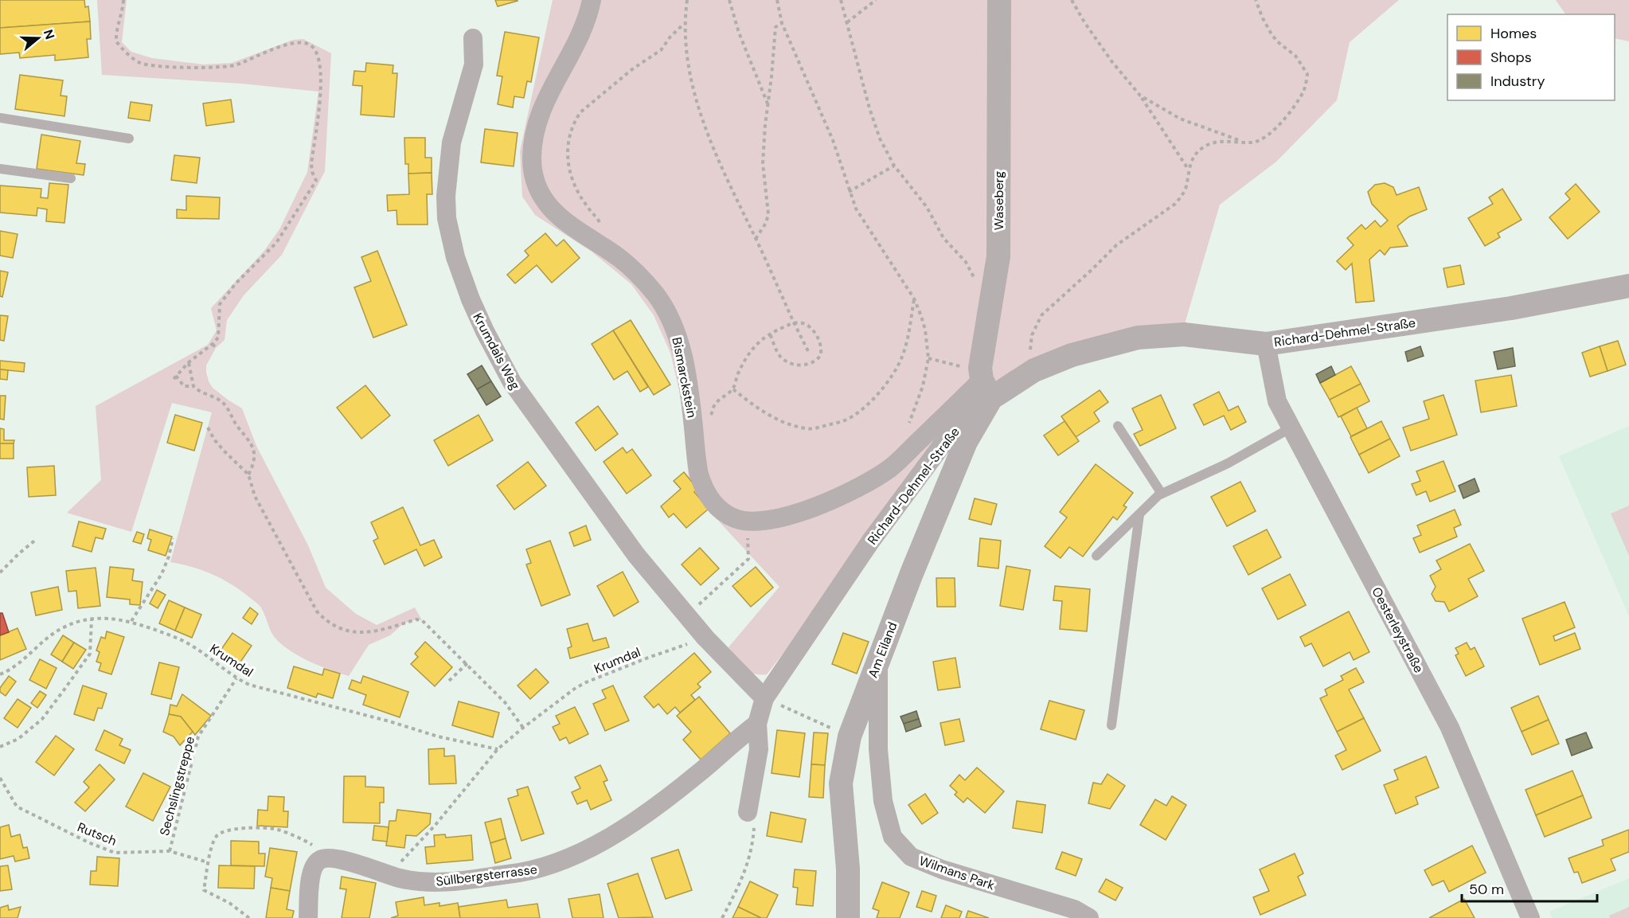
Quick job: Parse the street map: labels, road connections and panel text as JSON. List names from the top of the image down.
{
  "streets": {
    "street": [
      "Waseberg",
      "Richard-Dehmel-Straße",
      "Krumdals Weg",
      "Bismarckstein",
      "Oesterleystraße",
      "Am Eiland",
      "Wilmans Park",
      "Süllbergsterrasse"
    ],
    "path": ["Krumdal", "Sechslingstreppe", "Rutsch"]
  },
  "crossings": [
    ["Waseberg", "Richard-Dehmel-Straße"],
    ["Waseberg", "Bismarckstein"],
    ["Waseberg", "Am Eiland"],
    ["Richard-Dehmel-Straße", "Krumdals Weg"],
    ["Richard-Dehmel-Straße", "Bismarckstein"],
    ["Richard-Dehmel-Straße", "Oesterleystraße"],
    ["Richard-Dehmel-Straße", "Am Eiland"],
    ["Krumdals Weg", "Krumdal"],
    ["Bismarckstein", "Am Eiland"],
    ["Am Eiland", "Wilmans Park"],
    ["Krumdal", "Sechslingstreppe"],
    ["Krumdal", "Süllbergsterrasse"],
    ["Sechslingstreppe", "Rutsch"]
  ],
  "legend": ["Homes", "Shops", "Industry"],
  "scale_bar": "50 m",
  "north": "right"
}
